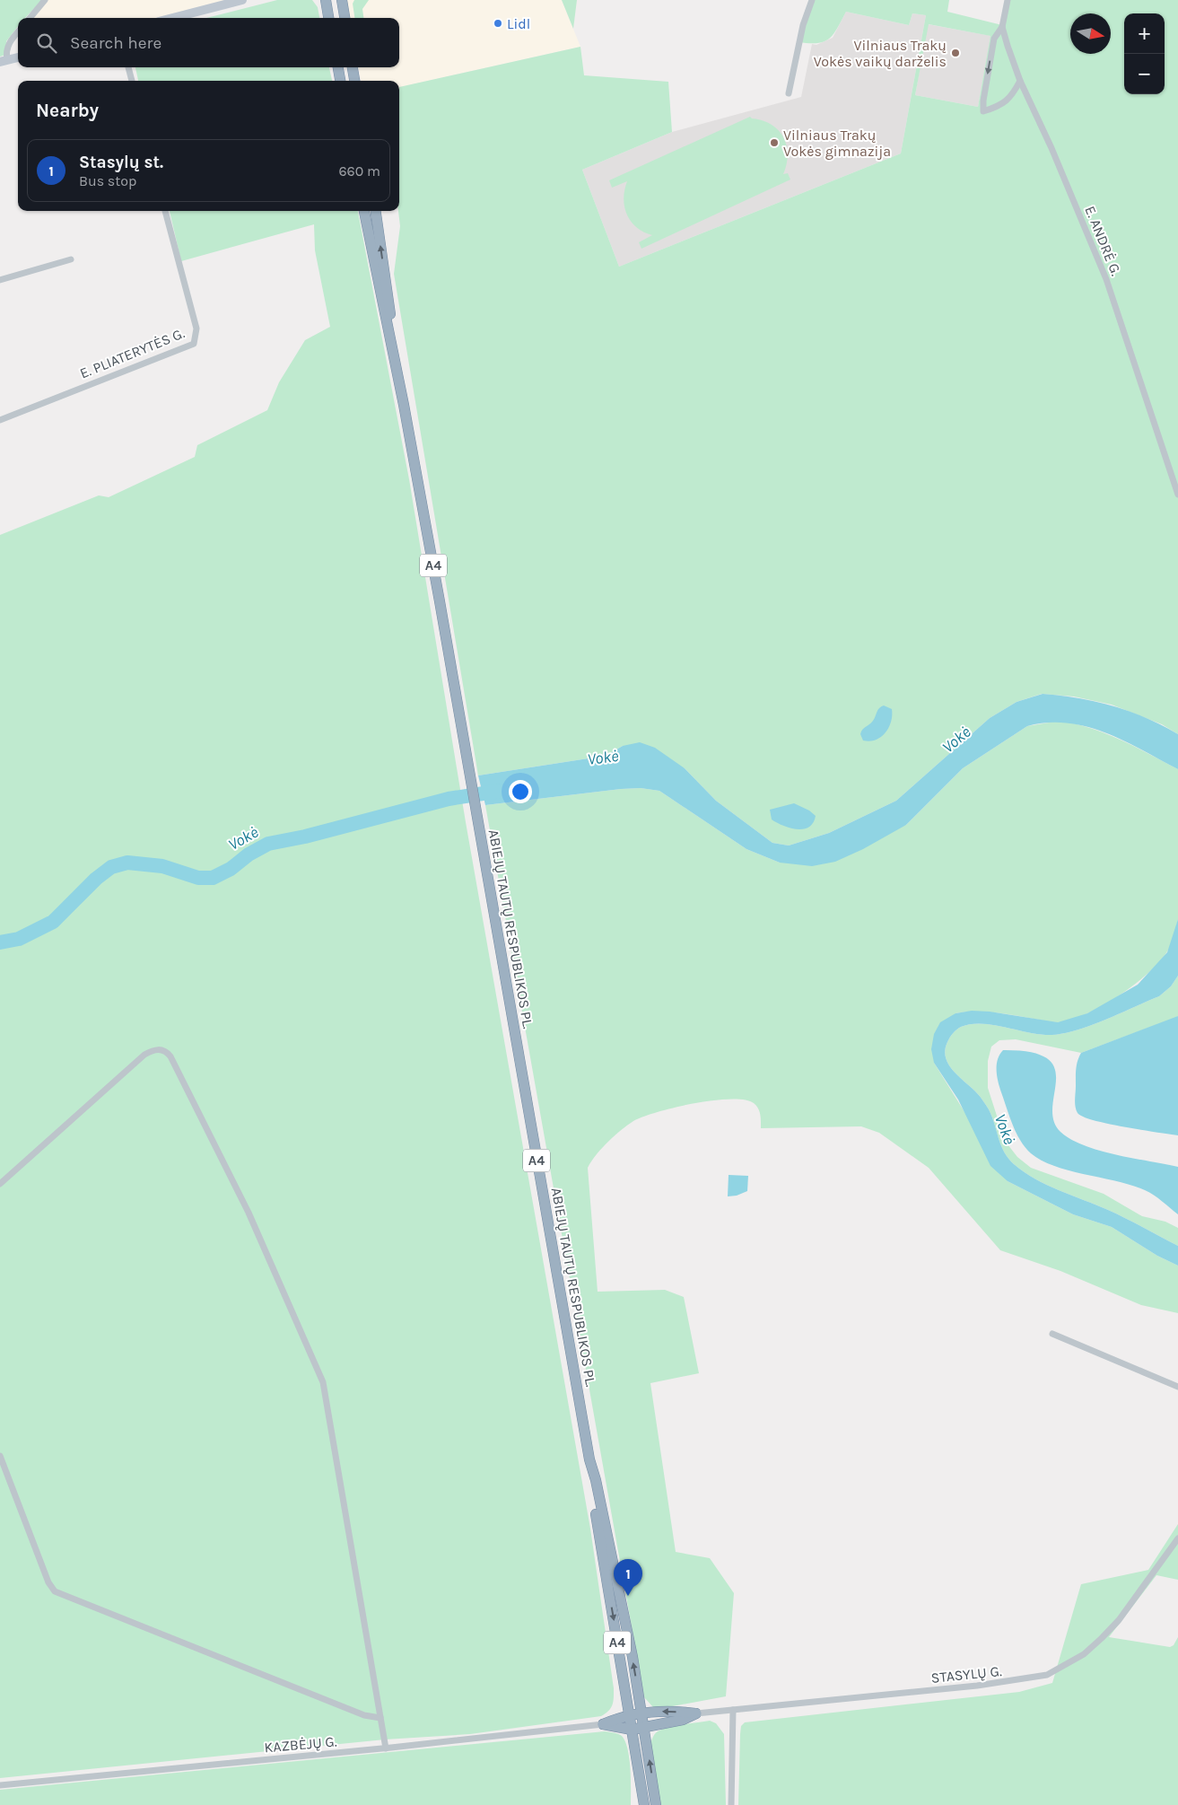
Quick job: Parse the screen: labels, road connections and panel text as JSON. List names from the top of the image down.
{
  "streets": {
    "highway": ["A4", "ABIEJŲ TAUTŲ RESPUBLIKOS PL."],
    "street": [
      "E. ANDRĖ G.",
      "E. PLIATERYTĖS G.",
      "STASYLŲ G.",
      "KAZBĖJŲ G."
    ]
  },
  "water": ["Vokė"],
  "places": ["Lidl", "Vilniaus Trakų Vokės vaikų darželis", "Vilniaus Trakų Vokės gimnazija"],
  "north": "right",
  "page": {
    "map_buttons": ["+", "−"],
    "search": "Search here",
    "heading": "Nearby",
    "list": [
      {
        "mark": "1",
        "name": "Stasylų st.",
        "note": "Bus stop",
        "value": "660 m"
      }
    ],
    "pins": "1"
  }
}
